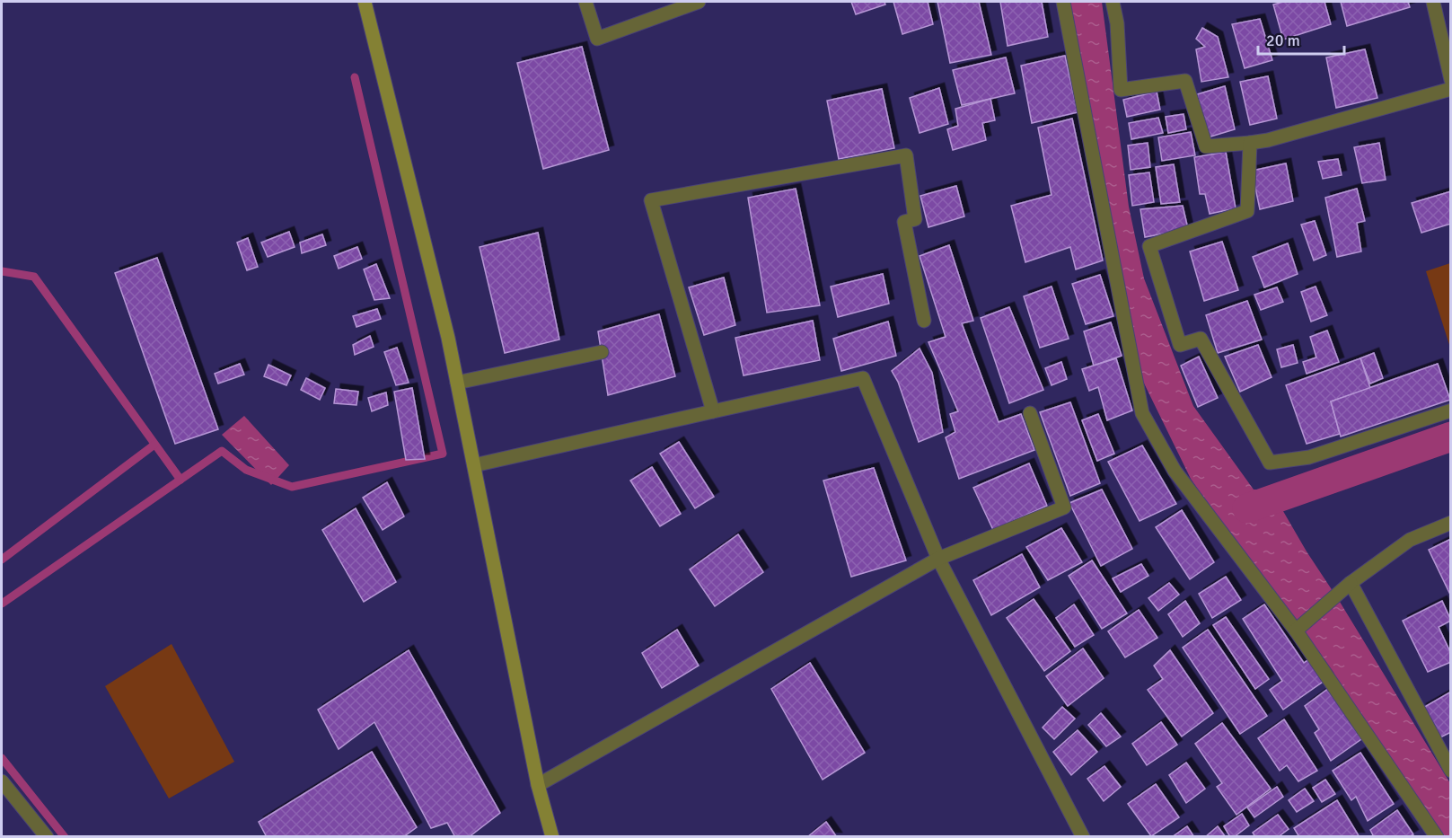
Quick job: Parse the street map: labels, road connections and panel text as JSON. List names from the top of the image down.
{
  "scale_bar": "20 m"
}
